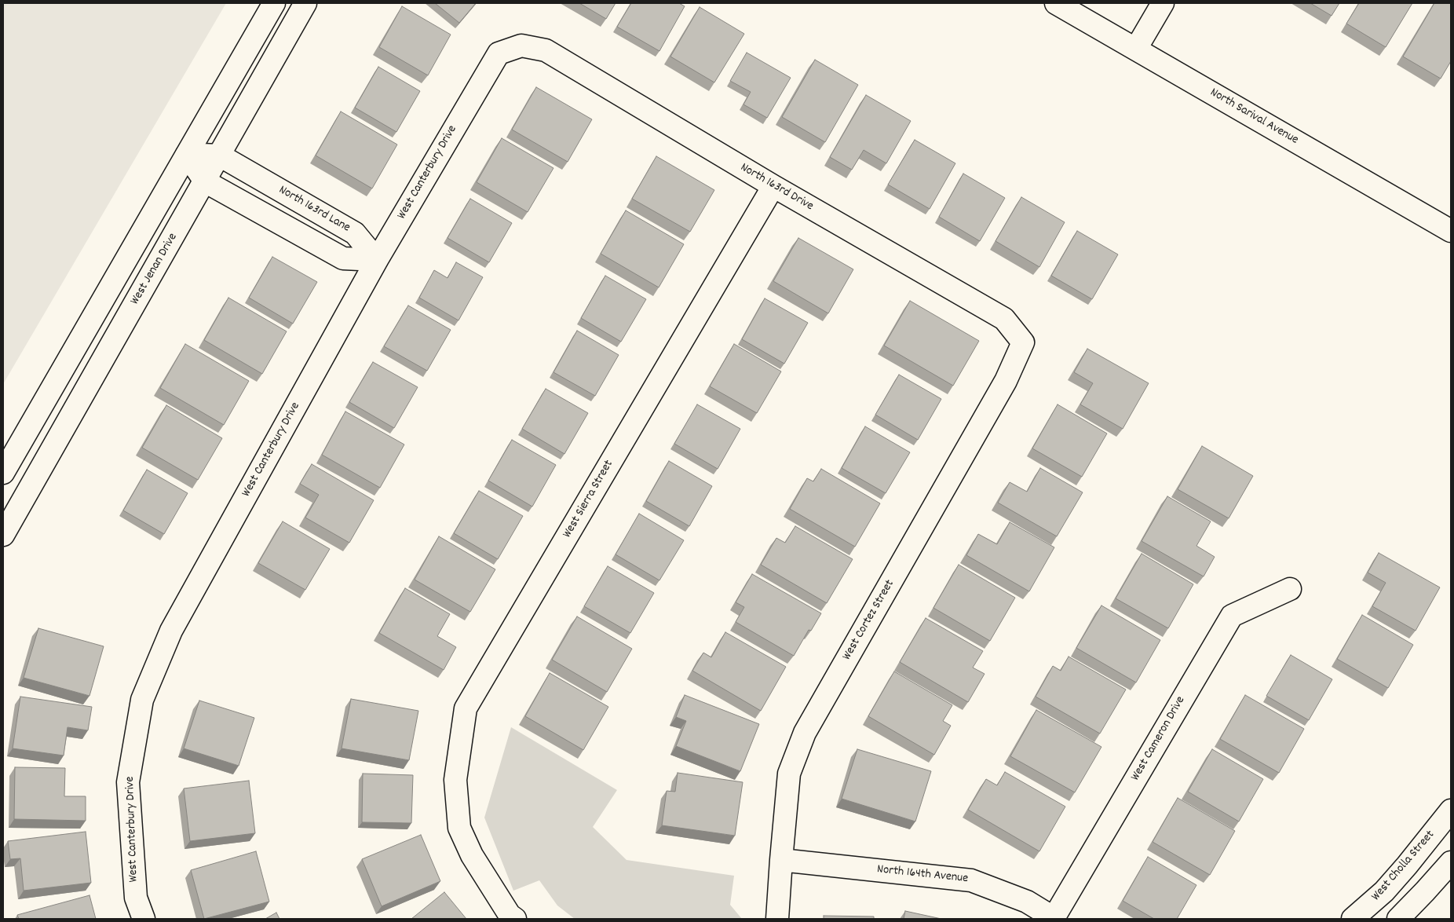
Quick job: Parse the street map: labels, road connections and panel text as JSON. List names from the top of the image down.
{
  "streets": {
    "street": [
      "North Sarival Avenue",
      "West Canterbury Drive",
      "North 163rd Drive",
      "North 163rd Lane",
      "West Jenan Drive",
      "West Sierra Street",
      "West Cortez Street",
      "West Cameron Drive",
      "West Cholla Street",
      "North 164th Avenue"
    ]
  },
  "crossings": [
    ["West Canterbury Drive", "North 163rd Drive"],
    ["West Canterbury Drive", "North 163rd Lane"],
    ["North 163rd Drive", "West Sierra Street"],
    ["North 163rd Drive", "West Cortez Street"],
    ["North 163rd Lane", "West Jenan Drive"],
    ["West Cortez Street", "North 164th Avenue"],
    ["West Cameron Drive", "North 164th Avenue"]
  ]
}
